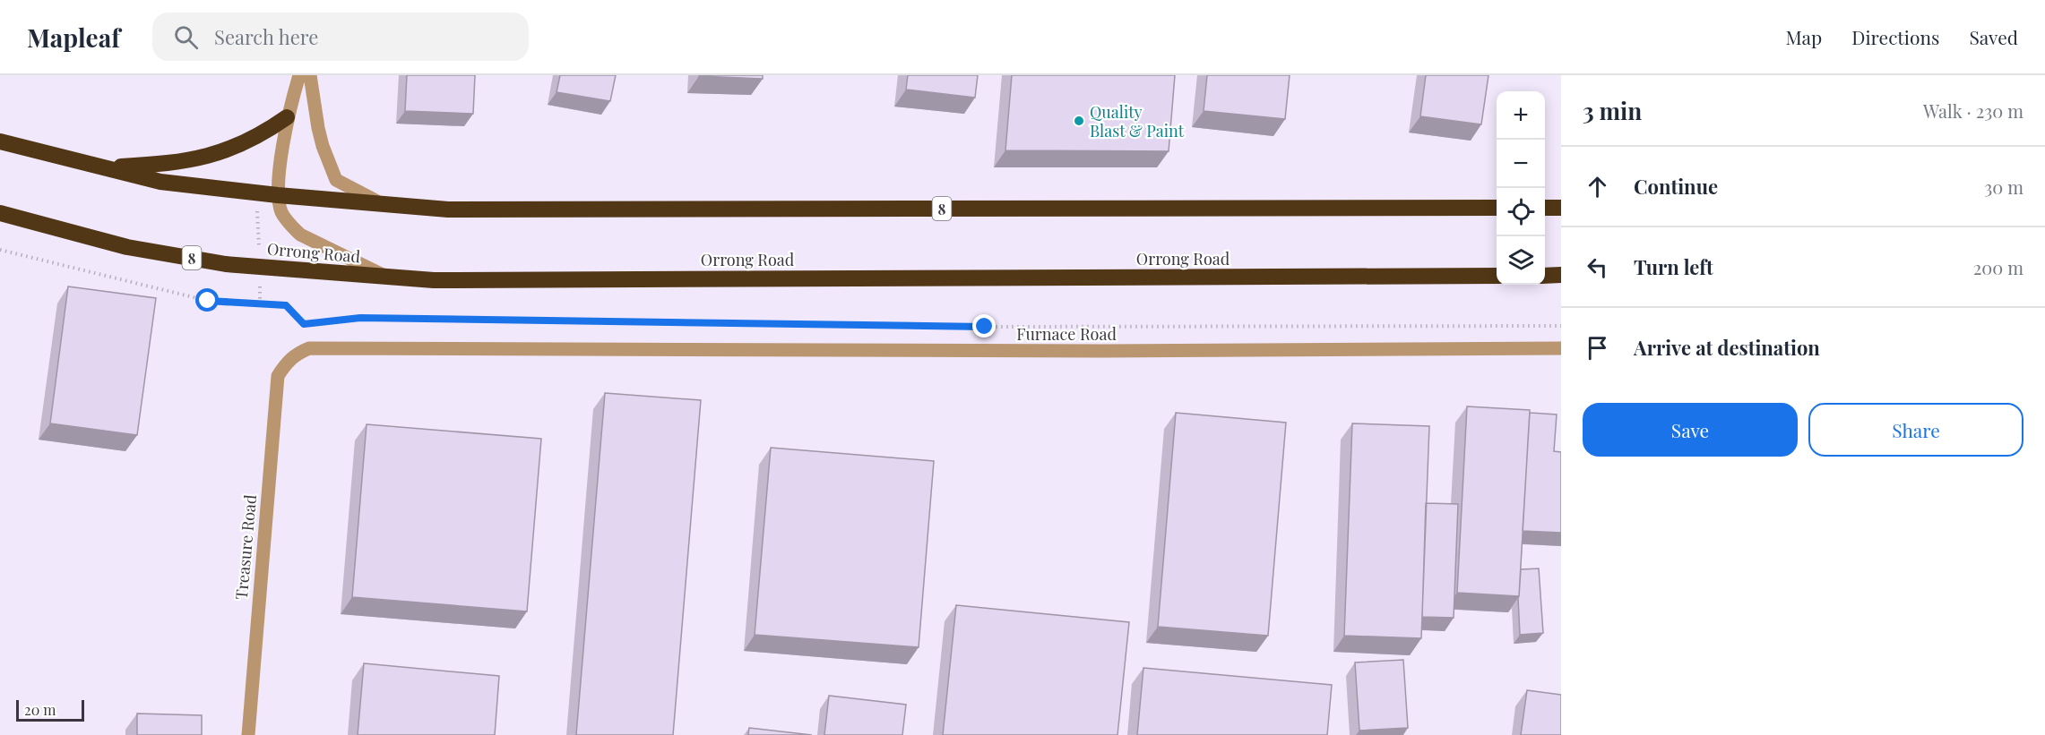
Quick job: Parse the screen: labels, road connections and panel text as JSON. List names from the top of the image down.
{
  "streets": {
    "highway": ["8", "Orrong Road"],
    "street": ["Furnace Road", "Treasure Road"]
  },
  "crossings": [
    ["Furnace Road", "Treasure Road"]
  ],
  "places": ["Quality Blast & Paint"],
  "scale_bar": "20 m",
  "page": {
    "header": "Mapleaf",
    "search": "Search here",
    "nav": ["Map", "Directions", "Saved"],
    "heading": ["3 min", "Walk · 230 m"],
    "map_buttons": ["+", "−"],
    "list": [
      ["Continue", "30 m"],
      ["Turn left", "200 m"],
      "Arrive at destination"
    ],
    "buttons": ["Save", "Share"],
    "scale": "20 m"
  }
}
